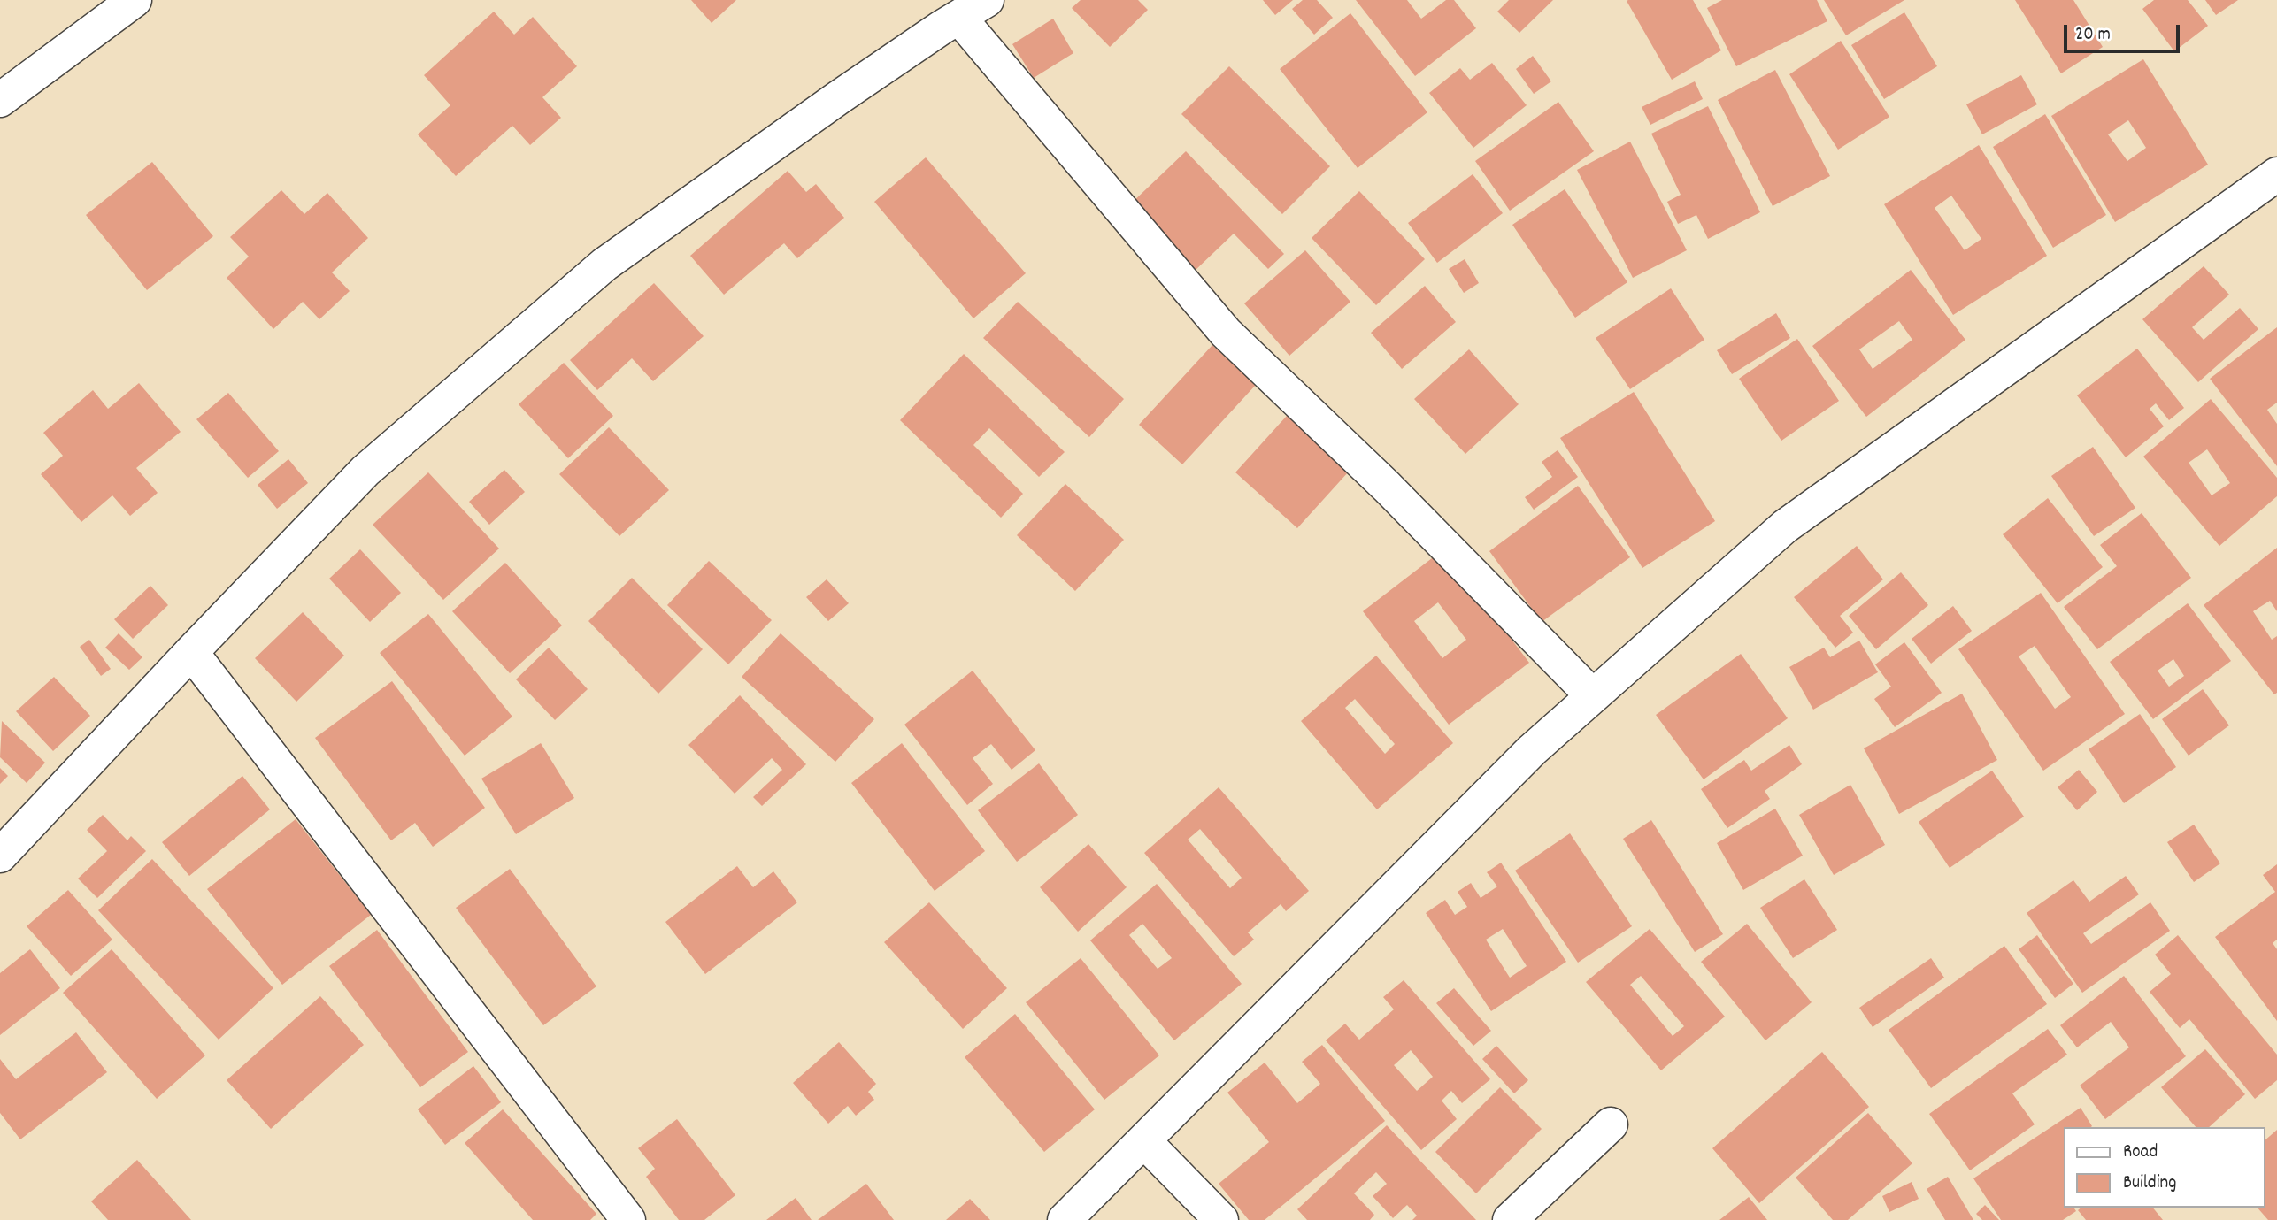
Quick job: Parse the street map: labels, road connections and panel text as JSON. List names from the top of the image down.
{
  "legend": ["Road", "Building"],
  "scale_bar": "20 m"
}
